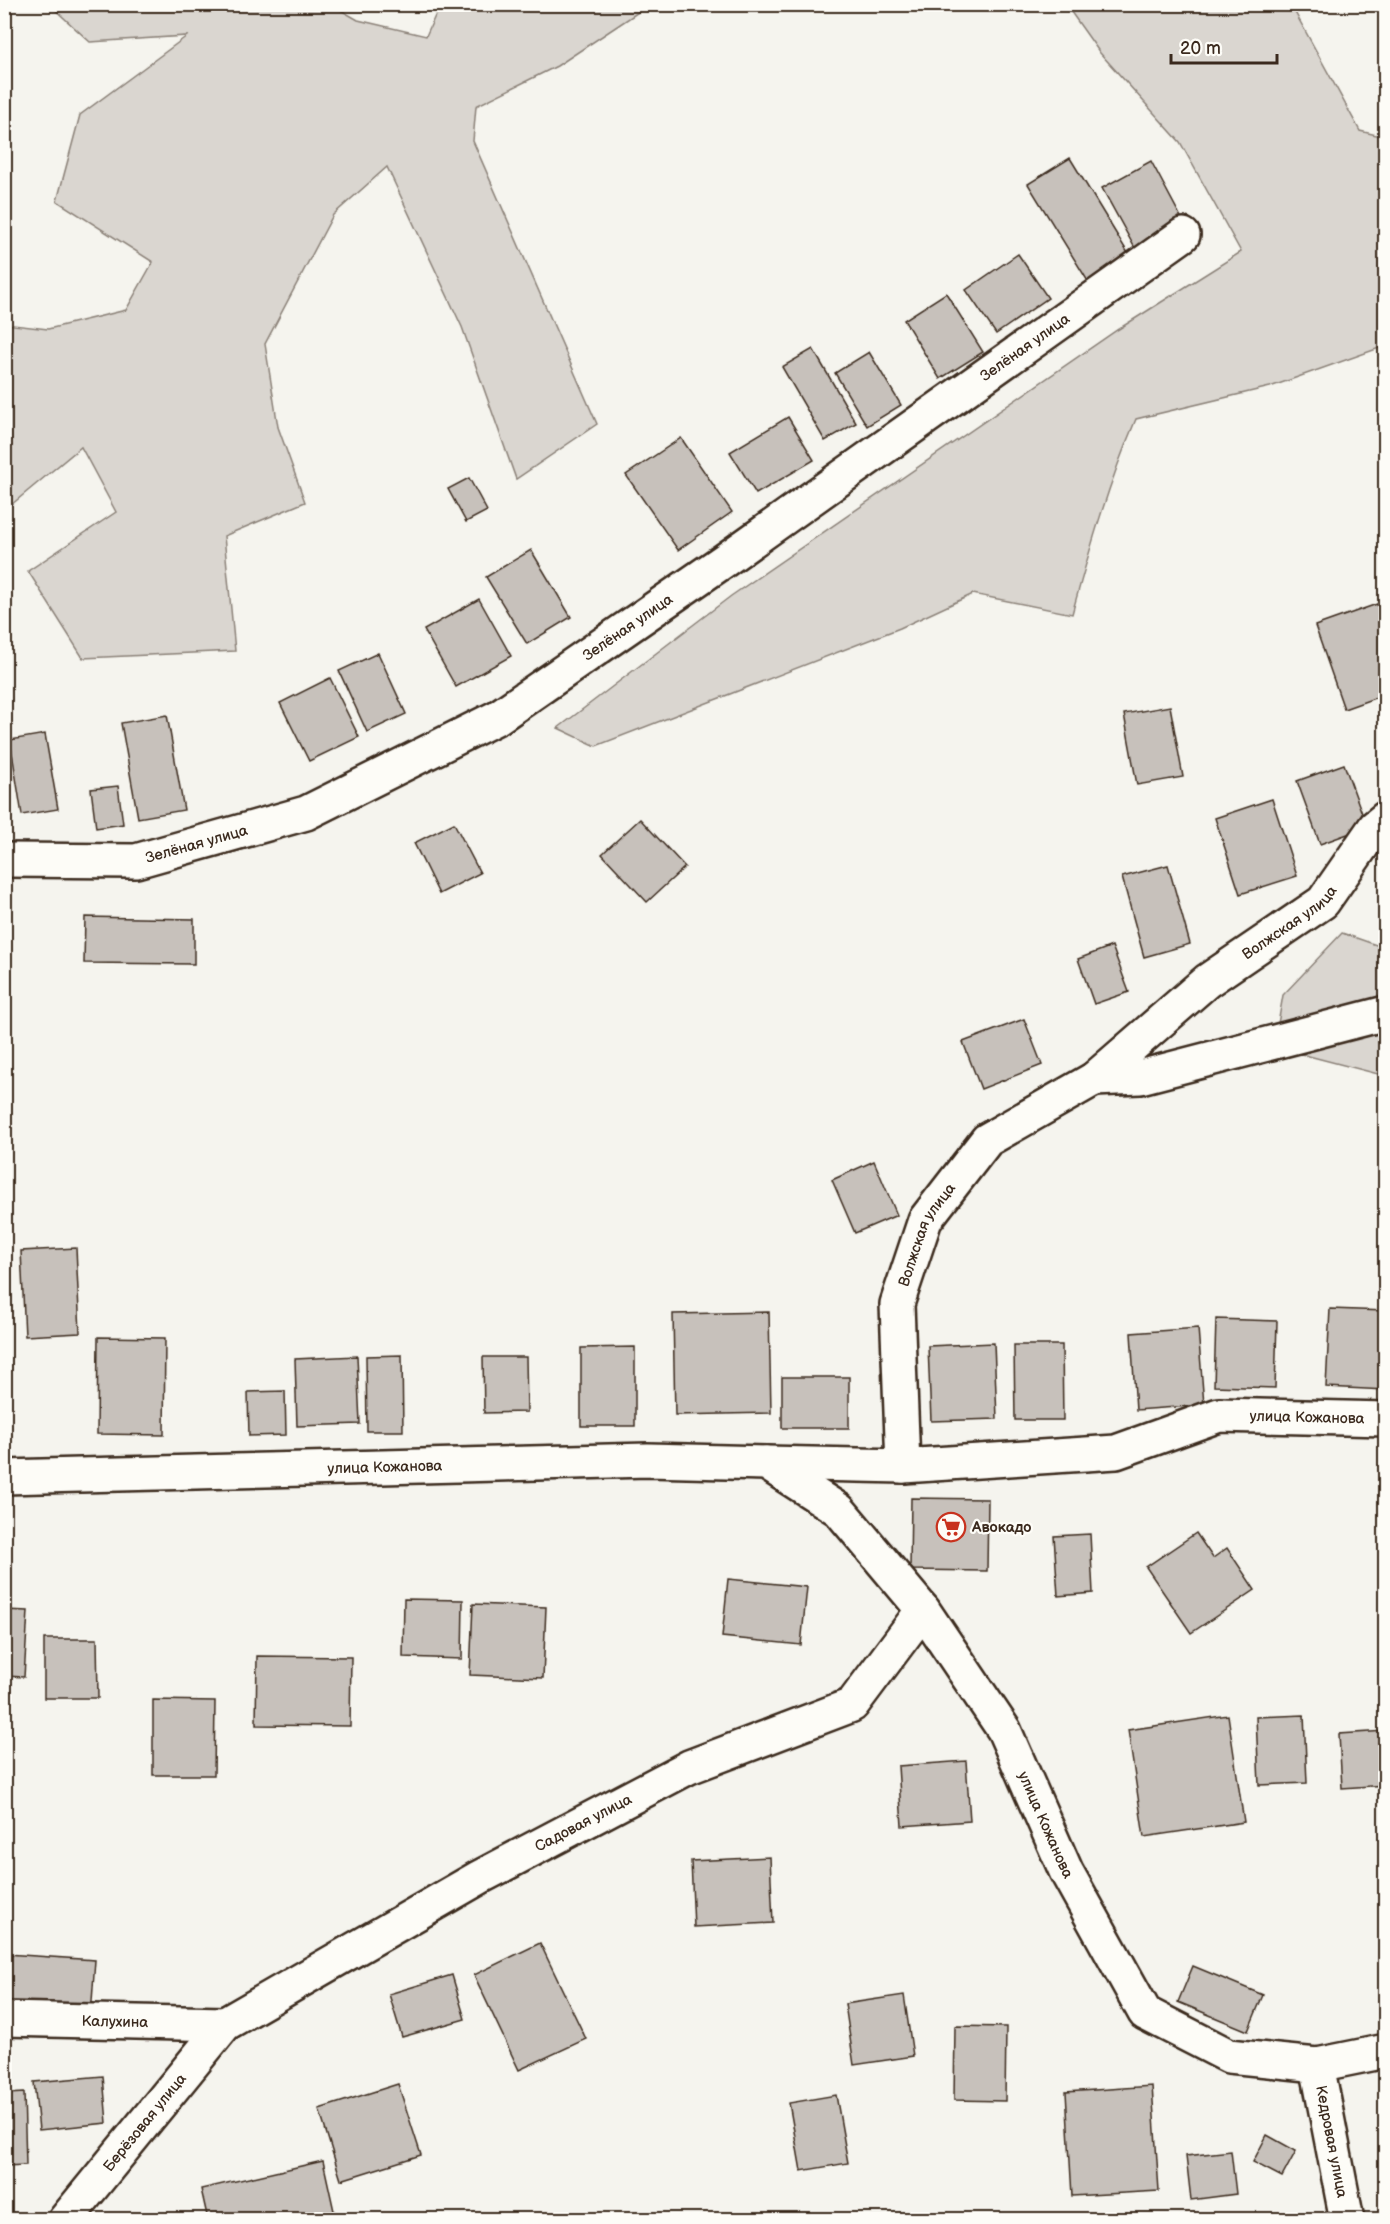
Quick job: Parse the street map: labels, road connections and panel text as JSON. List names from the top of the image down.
{
  "streets": {
    "street": [
      "Зелёная улица",
      "Волжская улица",
      "улица Кожанова",
      "Садовая улица",
      "Калухина",
      "Берёзовая улица",
      "Кедровая улица"
    ]
  },
  "crossings": [
    ["Волжская улица", "улица Кожанова"],
    ["улица Кожанова", "Садовая улица"],
    ["улица Кожанова", "Кедровая улица"],
    ["Садовая улица", "Калухина"],
    ["Садовая улица", "Берёзовая улица"],
    ["Калухина", "Берёзовая улица"]
  ],
  "places": {
    "supermarket": ["Авокадо"]
  },
  "scale_bar": "20 m"
}
